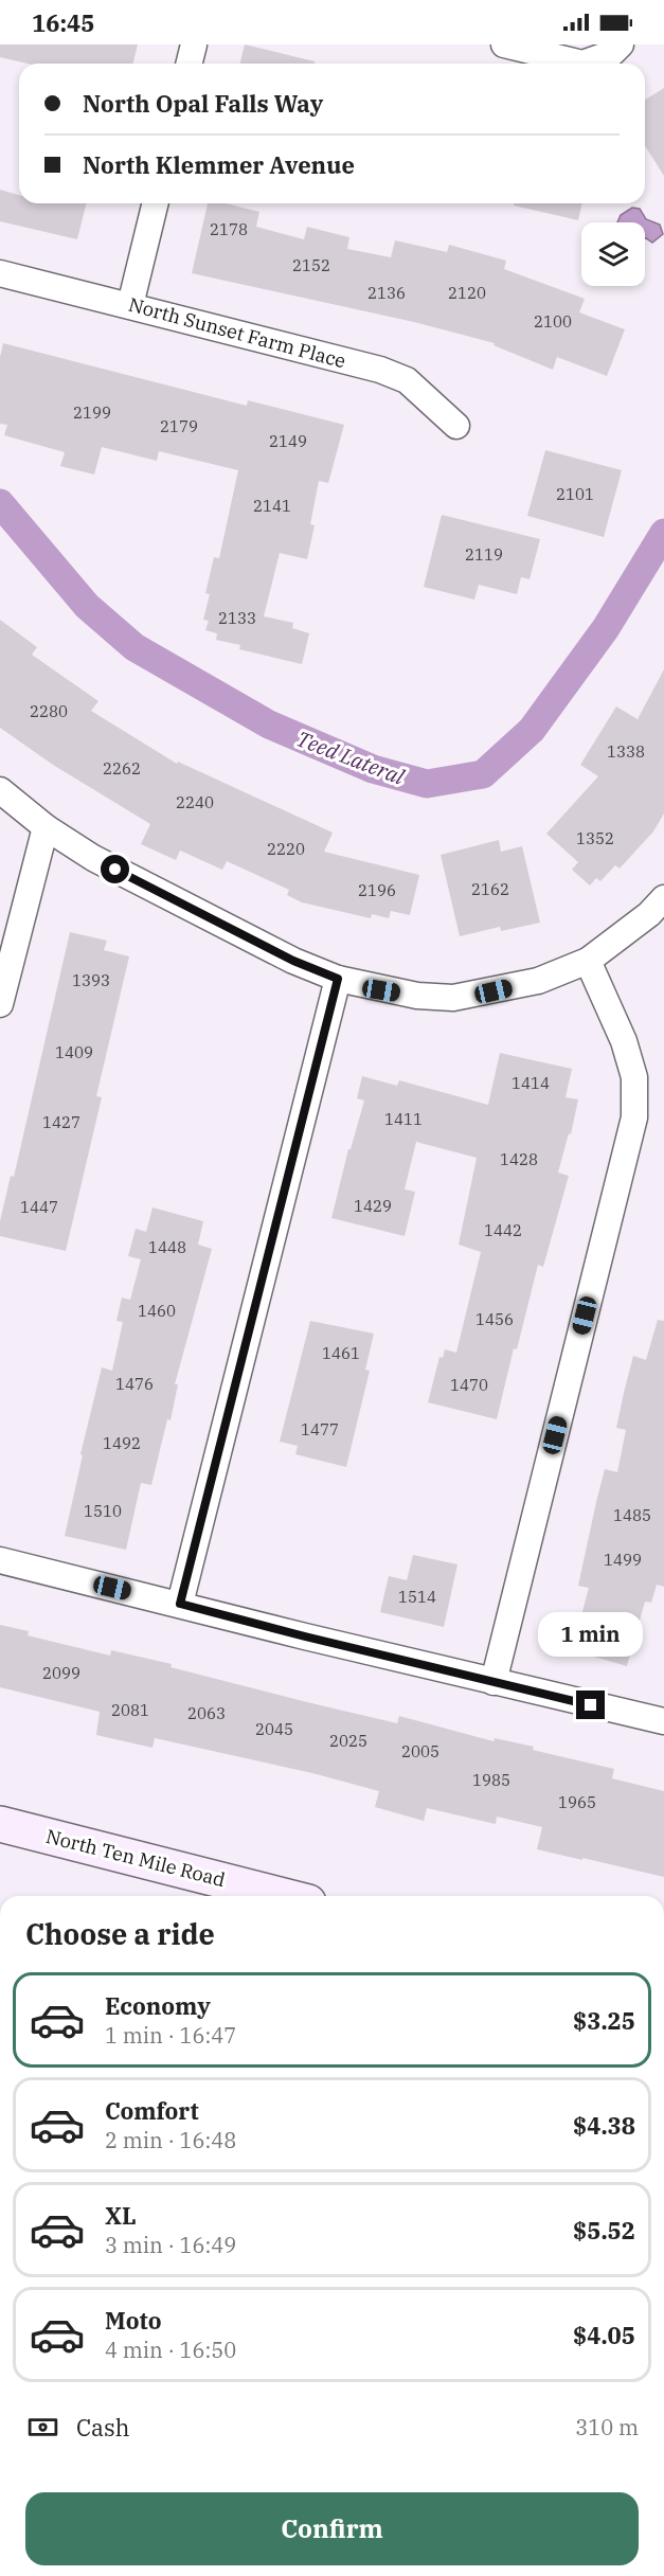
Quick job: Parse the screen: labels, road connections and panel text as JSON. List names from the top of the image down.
{
  "streets": {
    "main road": ["North Ten Mile Road"],
    "street": ["North Sunset Farm Place"]
  },
  "water": ["Teed Lateral"],
  "house_numbers": [
    "2178",
    "2152",
    "2136",
    "2120",
    "2100",
    "2199",
    "2179",
    "2149",
    "2101",
    "2141",
    "2119",
    "2133",
    "2280",
    "1338",
    "2262",
    "2240",
    "1352",
    "2220",
    "2162",
    "2196",
    "1393",
    "1409",
    "1414",
    "1411",
    "1427",
    "1428",
    "1429",
    "1447",
    "1442",
    "1448",
    "1460",
    "1456",
    "1461",
    "1476",
    "1470",
    "1477",
    "1492",
    "1510",
    "1485",
    "1499",
    "1514",
    "2099",
    "2081",
    "2063",
    "2045",
    "2025",
    "2005",
    "1985",
    "1965"
  ],
  "page": {
    "status": "16:45",
    "banner": ["North Opal Falls Way", "North Klemmer Avenue"],
    "bubble": "1 min",
    "heading": "Choose a ride",
    "list": [
      {
        "name": "Economy",
        "note": "1 min · 16:47",
        "value": "$3.25"
      },
      {
        "name": "Comfort",
        "note": "2 min · 16:48",
        "value": "$4.38"
      },
      {
        "name": "XL",
        "note": "3 min · 16:49",
        "value": "$5.52"
      },
      {
        "name": "Moto",
        "note": "4 min · 16:50",
        "value": "$4.05"
      }
    ],
    "pay": ["Cash", "310 m"],
    "buttons": "Confirm"
  }
}
